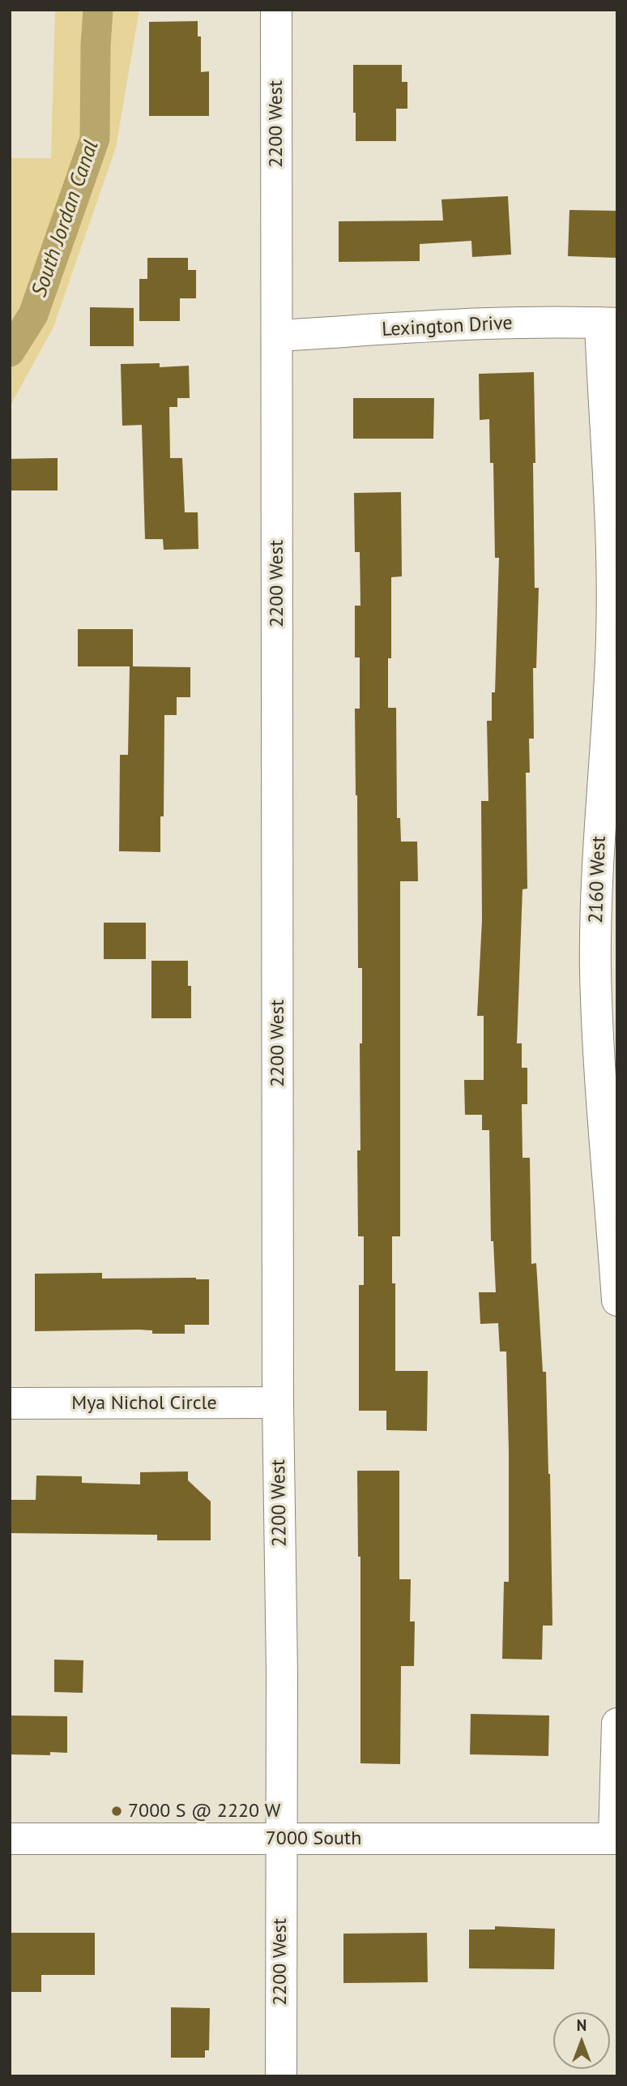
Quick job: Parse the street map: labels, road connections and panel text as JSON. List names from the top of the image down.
{
  "streets": {
    "street": [
      "2200 West",
      "Lexington Drive",
      "2160 West",
      "Mya Nichol Circle",
      "7000 South"
    ]
  },
  "crossings": [
    ["2200 West", "Lexington Drive"],
    ["2200 West", "Mya Nichol Circle"],
    ["2200 West", "7000 South"],
    ["Lexington Drive", "2160 West"]
  ],
  "water": ["South Jordan Canal"],
  "places": ["7000 S @ 2220 W"],
  "north": "top"
}
